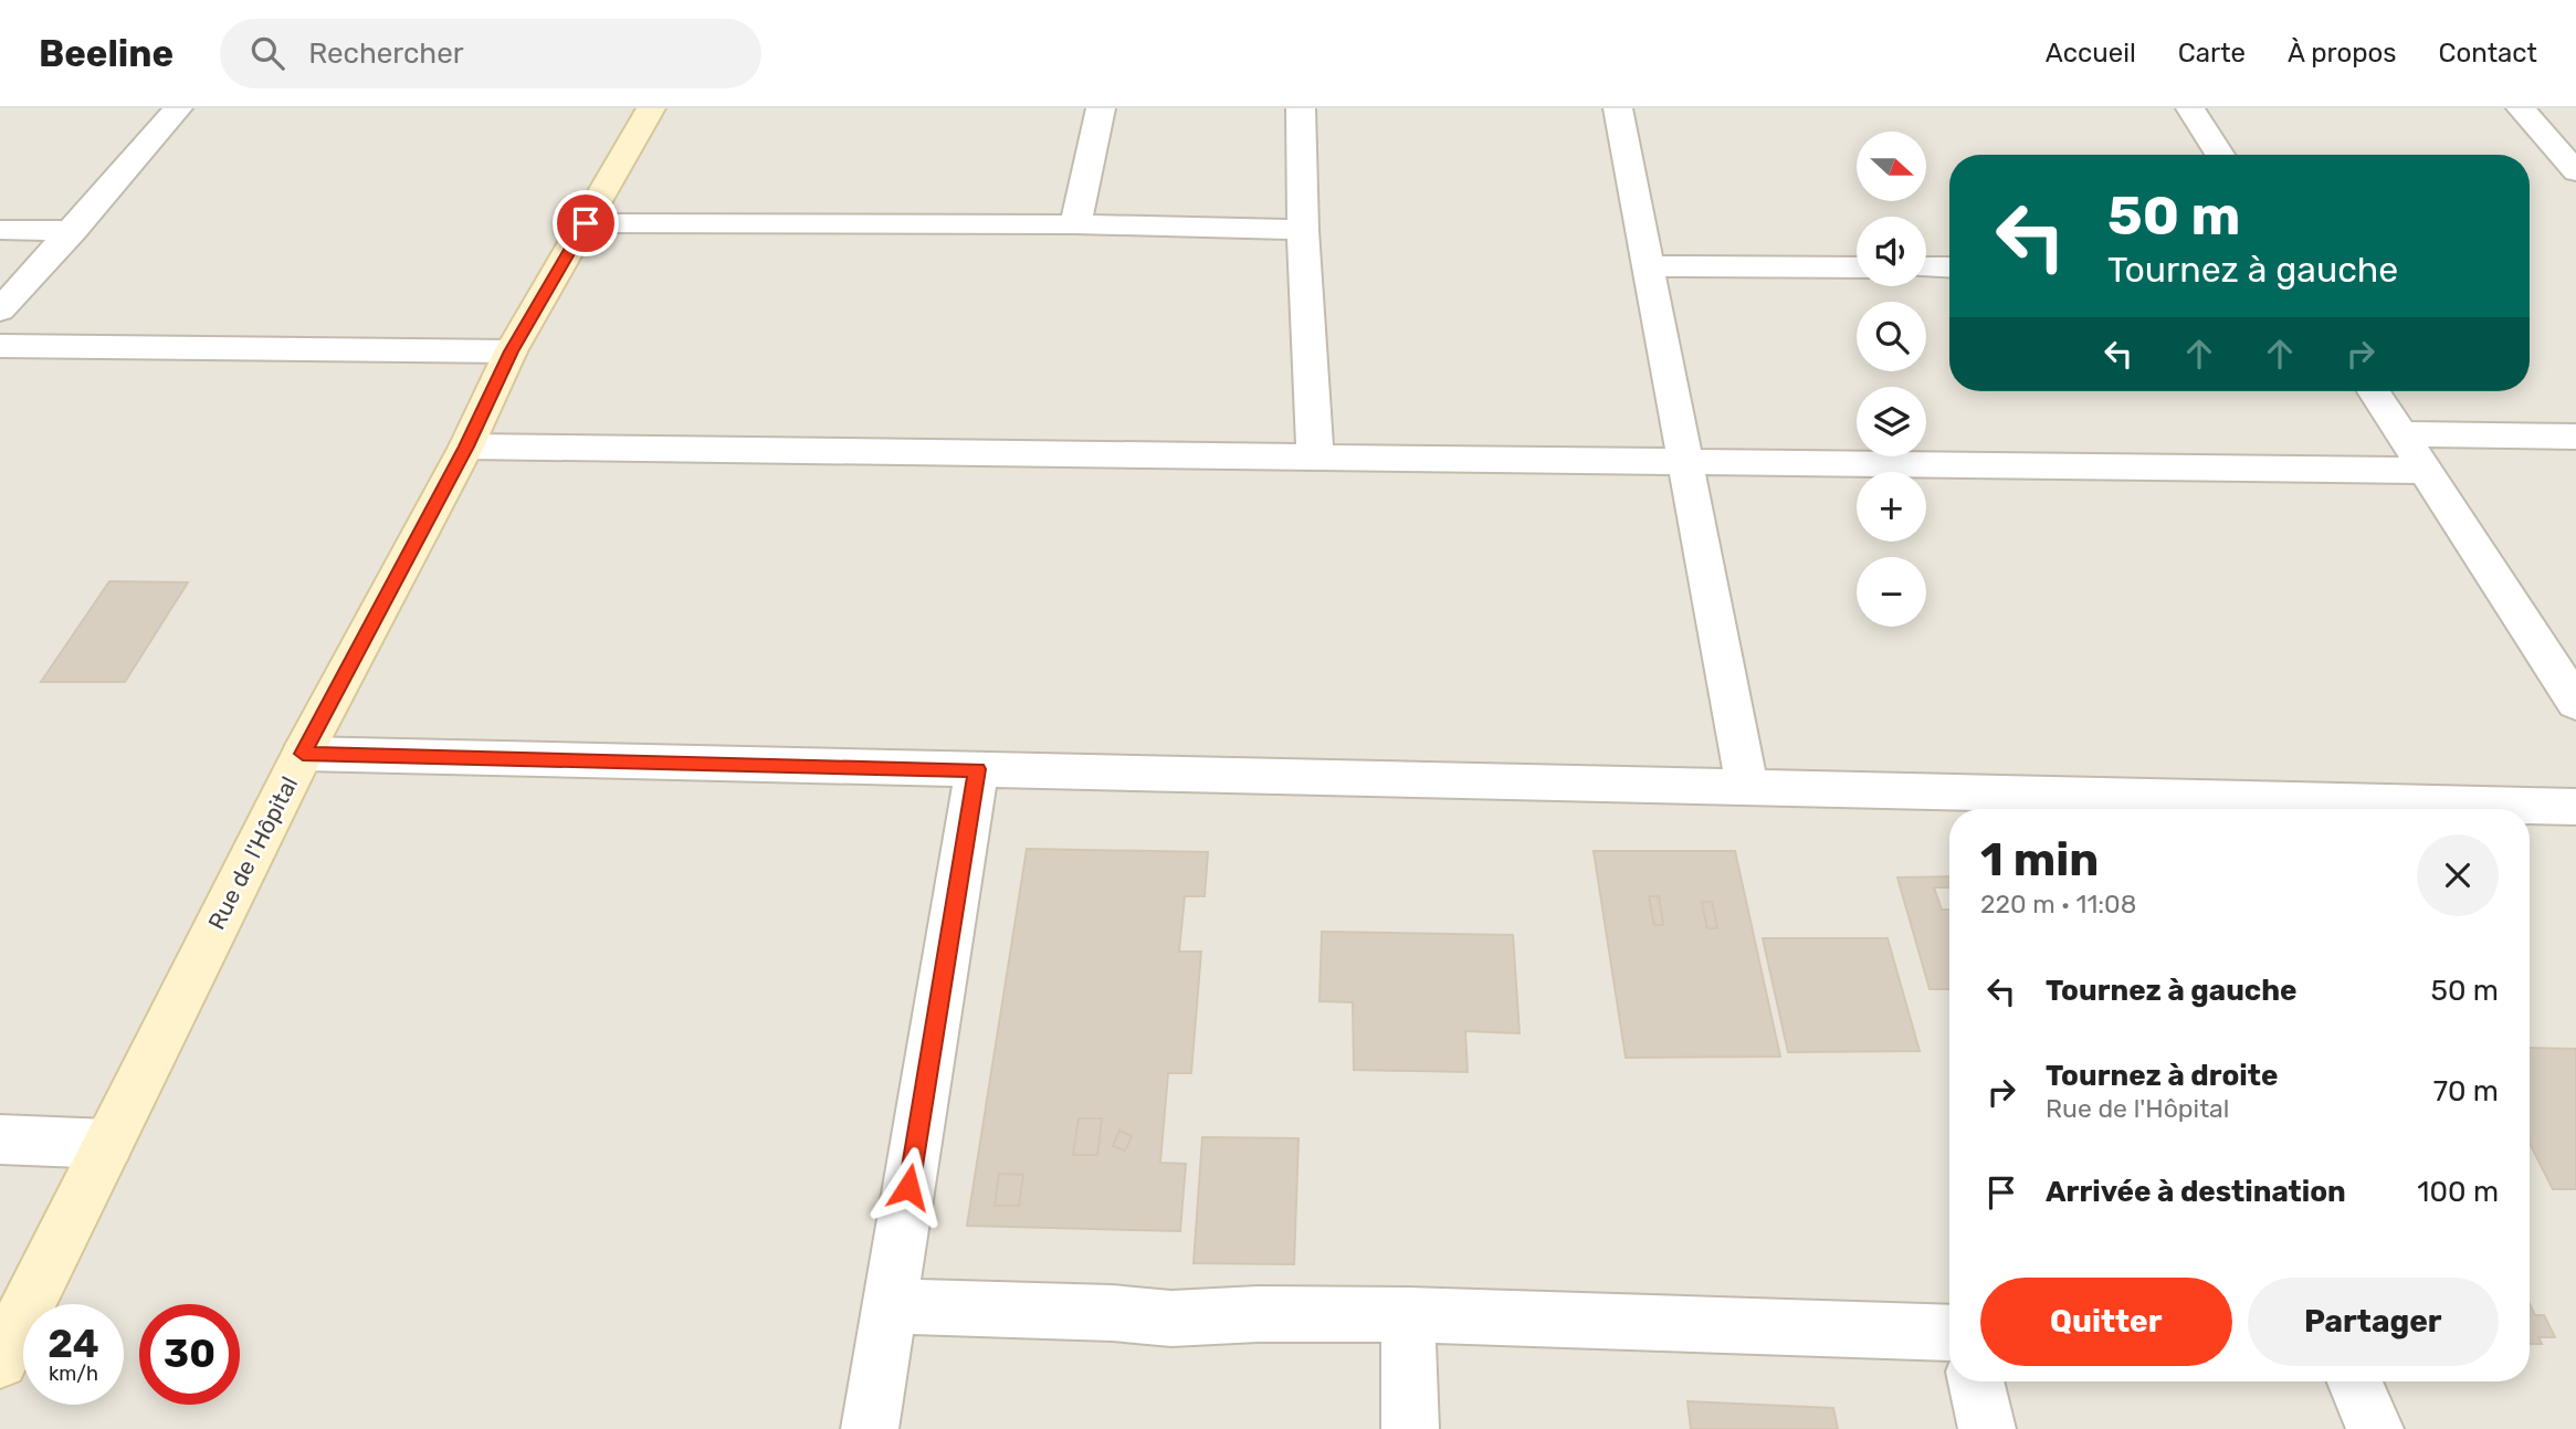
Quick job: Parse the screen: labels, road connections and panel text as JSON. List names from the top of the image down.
{
  "streets": {
    "main road": ["Rue de l'Hôpital"]
  },
  "north": "right",
  "page": {
    "header": "Beeline",
    "search": "Rechercher",
    "nav": [
      "Accueil",
      "Carte",
      "À propos",
      "Contact"
    ],
    "map_buttons": ["+", "−"],
    "turn": ["50 m", "Tournez à gauche"],
    "heading": ["1 min", "220 m · 11:08"],
    "list": [
      {
        "name": "Tournez à gauche",
        "value": "50 m"
      },
      {
        "name": "Tournez à droite",
        "note": "Rue de l'Hôpital",
        "value": "70 m"
      },
      {
        "name": "Arrivée à destination",
        "value": "100 m"
      }
    ],
    "buttons": ["Quitter", "Partager"],
    "speed": "24 km/h",
    "limit": "30"
  }
}
